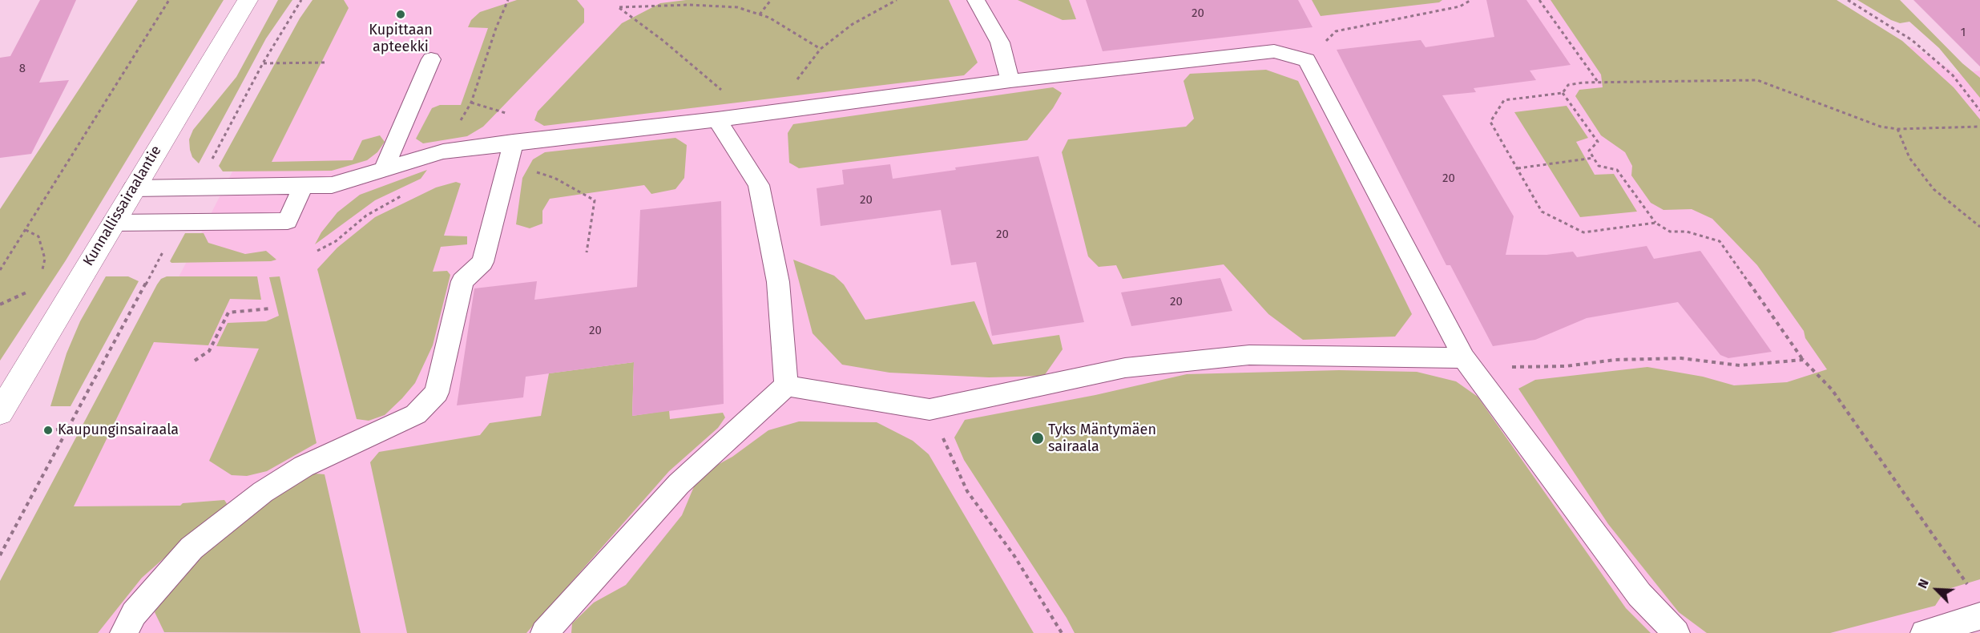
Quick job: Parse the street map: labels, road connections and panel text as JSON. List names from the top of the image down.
{
  "streets": {
    "street": ["Kunnallissairaalantie"]
  },
  "places": ["Kupittaan apteekki", "Kaupunginsairaala", "Tyks Mäntymäen sairaala"],
  "house_numbers": [
    "20",
    "1",
    "8",
    "20",
    "20",
    "20",
    "20",
    "20"
  ],
  "north": "top left"
}
